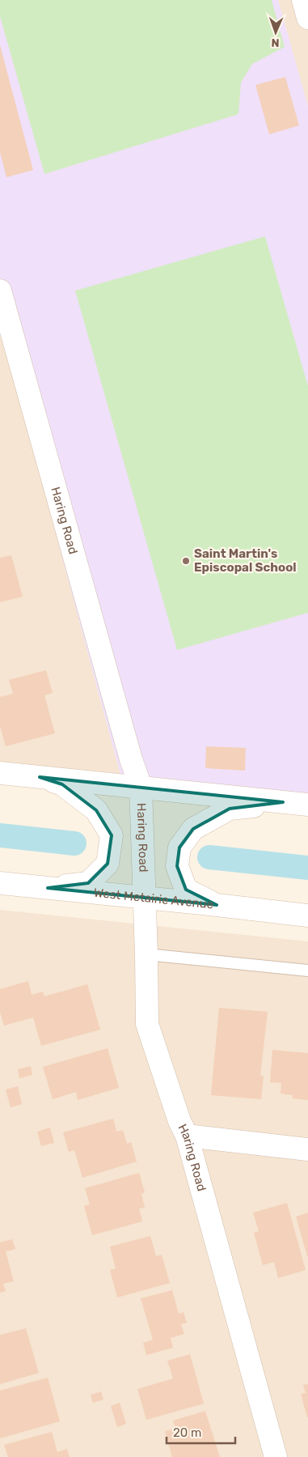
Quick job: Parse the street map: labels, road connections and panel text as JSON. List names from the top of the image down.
{
  "streets": {
    "street": ["Haring Road", "West Metairie Avenue"]
  },
  "crossings": [
    ["Haring Road", "West Metairie Avenue"]
  ],
  "places": ["Saint Martin's Episcopal School"],
  "scale_bar": "20 m",
  "north": "bottom"
}
